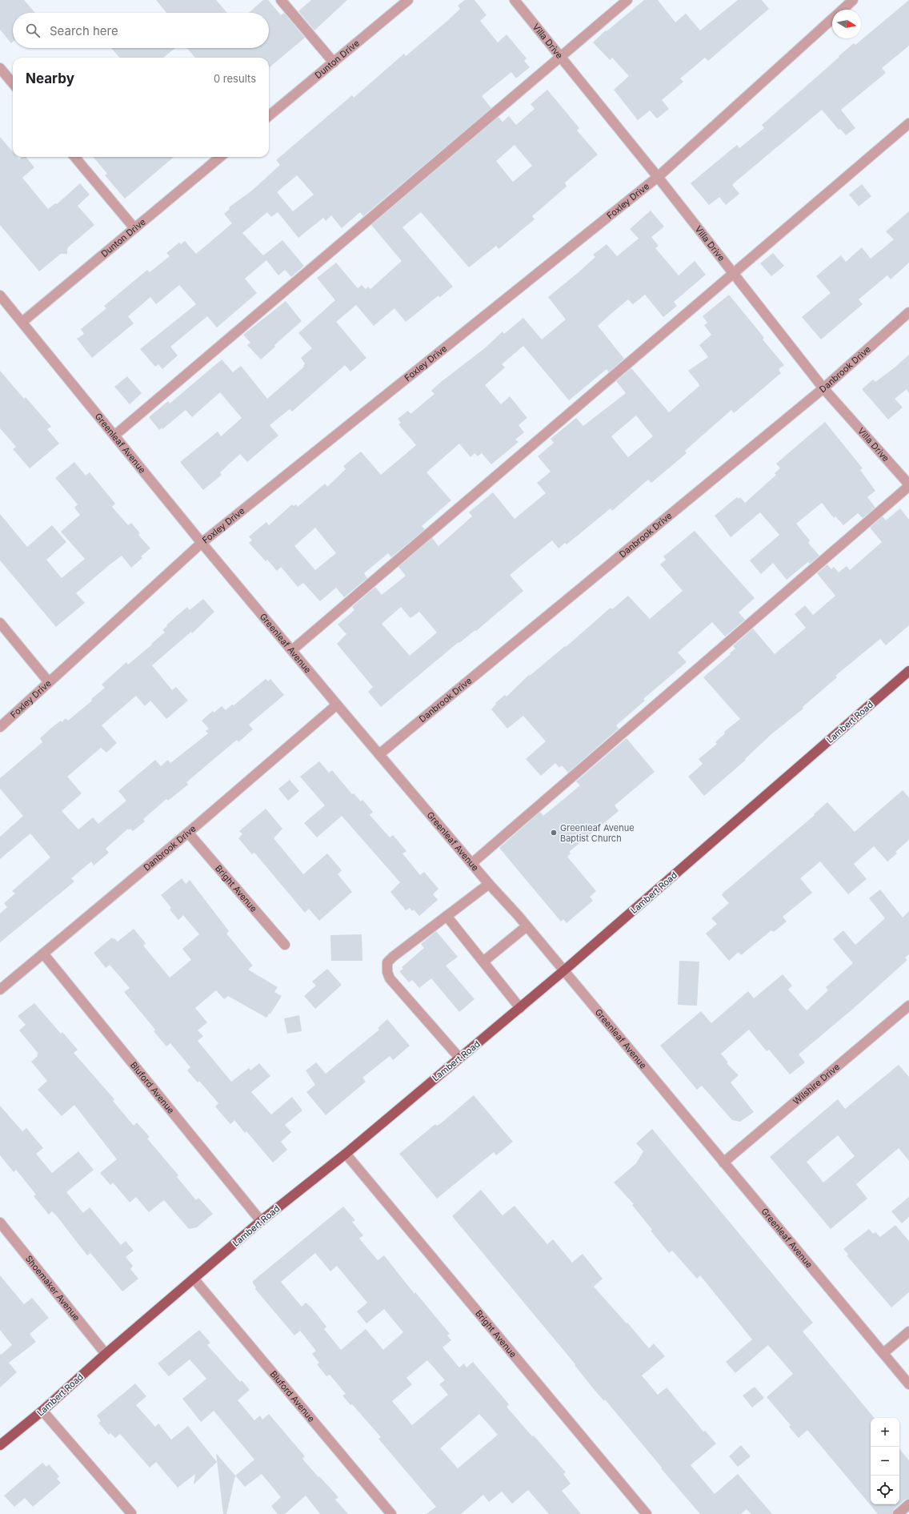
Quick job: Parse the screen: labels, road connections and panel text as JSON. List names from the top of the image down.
{
  "streets": {
    "main road": ["Lambert Road"],
    "street": [
      "Villa Drive",
      "Dunton Drive",
      "Foxley Drive",
      "Danbrook Drive",
      "Greenleaf Avenue",
      "Bright Avenue",
      "Wilshire Drive",
      "Bluford Avenue",
      "Shoemaker Avenue"
    ]
  },
  "crossings": [
    ["Villa Drive", "Foxley Drive"],
    ["Villa Drive", "Danbrook Drive"],
    ["Dunton Drive", "Greenleaf Avenue"],
    ["Foxley Drive", "Greenleaf Avenue"],
    ["Danbrook Drive", "Greenleaf Avenue"],
    ["Danbrook Drive", "Bright Avenue"],
    ["Danbrook Drive", "Bluford Avenue"],
    ["Greenleaf Avenue", "Lambert Road"],
    ["Greenleaf Avenue", "Wilshire Drive"],
    ["Lambert Road", "Bright Avenue"],
    ["Lambert Road", "Bluford Avenue"],
    ["Lambert Road", "Shoemaker Avenue"]
  ],
  "places": ["Greenleaf Avenue Baptist Church"],
  "north": "right",
  "page": {
    "search": "Search here",
    "heading": ["Nearby", "0 results"],
    "map_buttons": ["+", "−"]
  }
}
